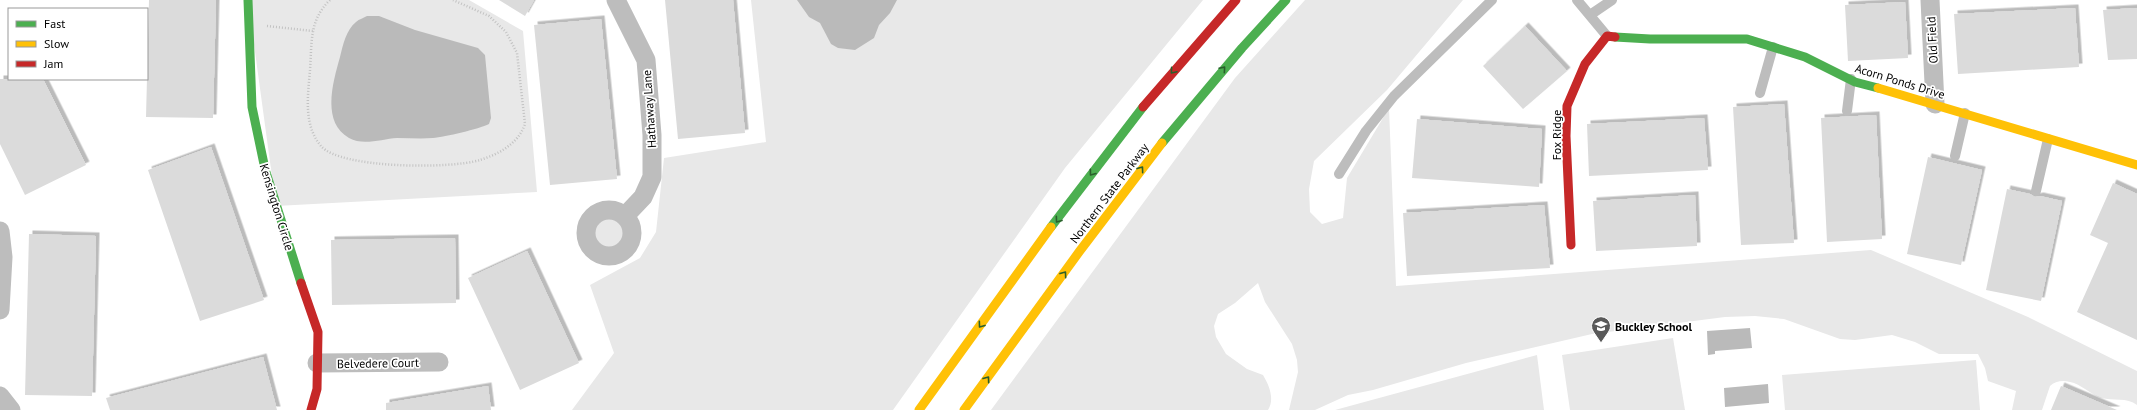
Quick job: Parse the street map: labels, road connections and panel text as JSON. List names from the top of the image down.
{
  "streets": {
    "main road": [
      "Acorn Ponds Drive",
      "Fox Ridge",
      "Northern State Parkway",
      "Kensington Circle"
    ],
    "street": ["Old Field", "Hathaway Lane", "Belvedere Court"]
  },
  "crossings": [
    ["Old Field", "Acorn Ponds Drive"],
    ["Acorn Ponds Drive", "Fox Ridge"],
    ["Kensington Circle", "Belvedere Court"]
  ],
  "places": {
    "school or university": ["Buckley School"]
  },
  "legend": ["Fast", "Slow", "Jam"]
}
